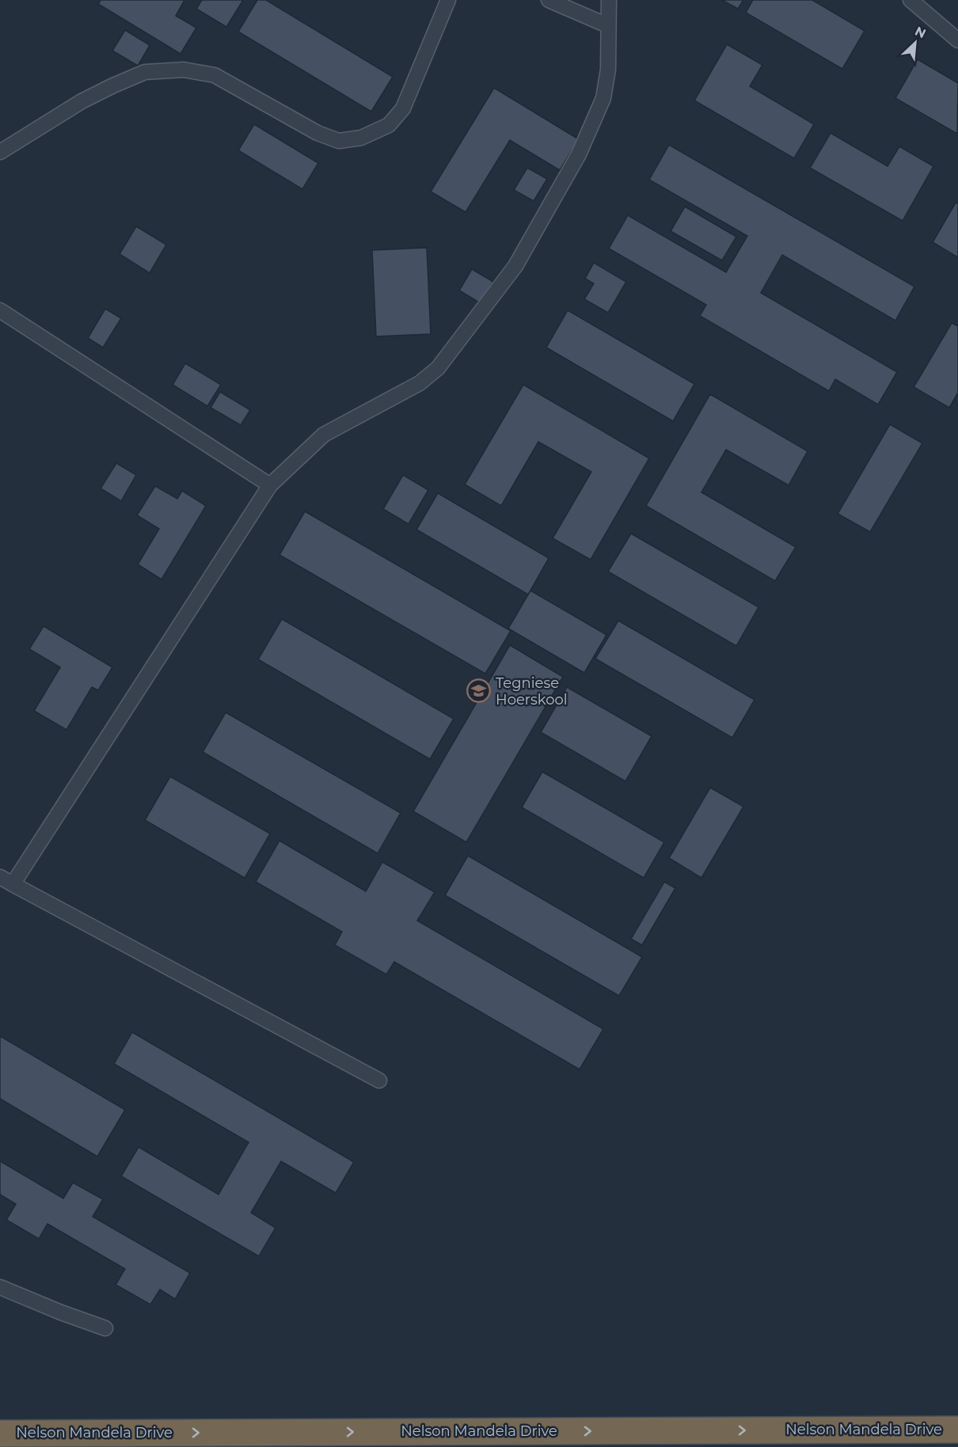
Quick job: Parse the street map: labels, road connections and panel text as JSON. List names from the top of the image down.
{
  "streets": {
    "highway": ["Nelson Mandela Drive"]
  },
  "one_way": ["Nelson Mandela Drive"],
  "places": {
    "school or university": ["Tegniese Hoerskool"]
  },
  "north": "top right"
}
